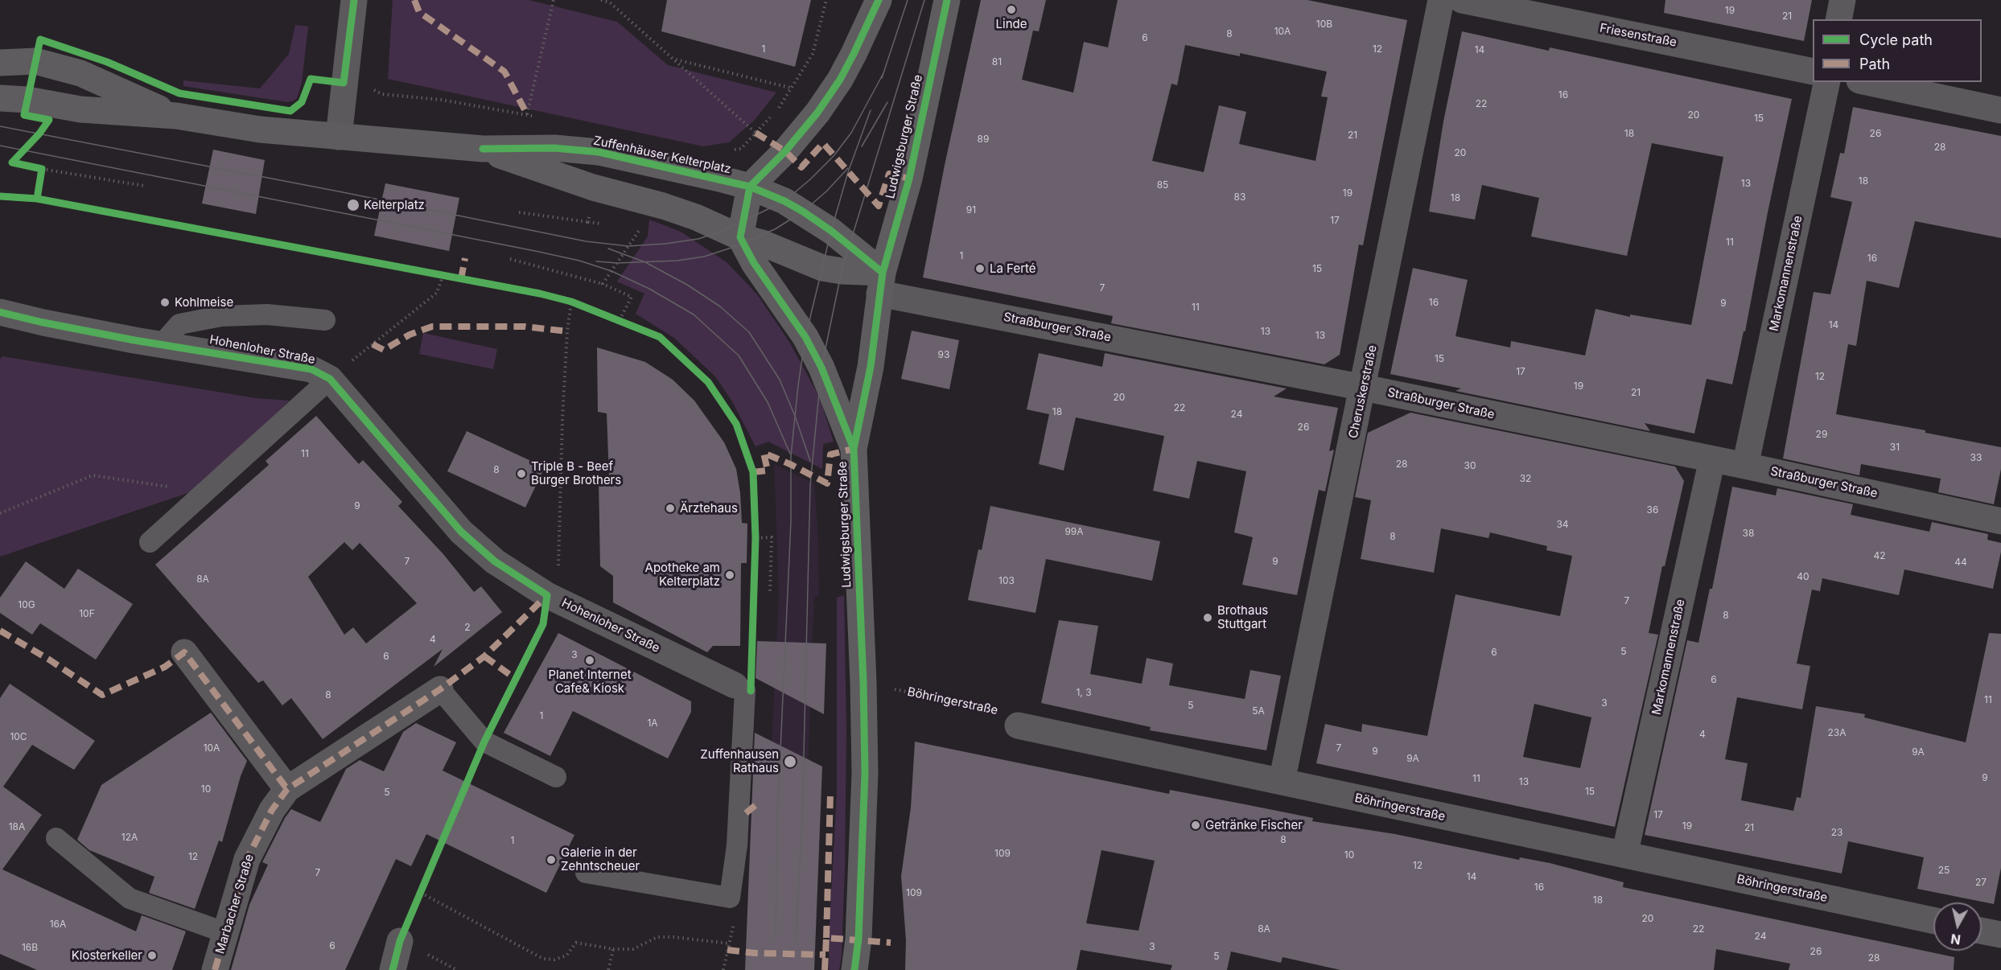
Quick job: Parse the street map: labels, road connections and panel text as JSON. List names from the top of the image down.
{
  "streets": {
    "main road": ["Ludwigsburger Straße", "Zuffenhäuser Kelterplatz"],
    "street": [
      "Friesenstraße",
      "Markomannenstraße",
      "Straßburger Straße",
      "Hohenloher Straße",
      "Cheruskerstraße",
      "Böhringerstraße",
      "Marbacher Straße"
    ]
  },
  "crossings": [
    ["Ludwigsburger Straße", "Zuffenhäuser Kelterplatz"],
    ["Ludwigsburger Straße", "Straßburger Straße"],
    ["Ludwigsburger Straße", "Böhringerstraße"],
    ["Zuffenhäuser Kelterplatz", "Straßburger Straße"],
    ["Markomannenstraße", "Straßburger Straße"],
    ["Markomannenstraße", "Böhringerstraße"],
    ["Straßburger Straße", "Cheruskerstraße"],
    ["Cheruskerstraße", "Böhringerstraße"]
  ],
  "places": [
    "Linde",
    "Kelterplatz",
    "La Ferté",
    "Kohlmeise",
    "Triple B - Beef Burger Brothers",
    "Ärztehaus",
    "Apotheke am Kelterplatz",
    "Brothaus Stuttgart",
    "Planet Internet Cafe& Kiosk",
    "Zuffenhausen Rathaus",
    "Getränke Fischer",
    "Galerie in der Zehntscheuer",
    "Klosterkeller"
  ],
  "house_numbers": [
    "19",
    "21",
    "10B",
    "10A",
    "8",
    "6",
    "1",
    "12",
    "14",
    "81",
    "16",
    "22",
    "20",
    "15",
    "18",
    "26",
    "21",
    "89",
    "28",
    "20",
    "18",
    "13",
    "85",
    "19",
    "83",
    "18",
    "91",
    "17",
    "11",
    "1",
    "16",
    "15",
    "7",
    "16",
    "9",
    "11",
    "14",
    "13",
    "13",
    "93",
    "15",
    "17",
    "12",
    "19",
    "21",
    "20",
    "22",
    "18",
    "24",
    "26",
    "29",
    "31",
    "11",
    "33",
    "28",
    "30",
    "8",
    "32",
    "9",
    "36",
    "34",
    "99A",
    "38",
    "8",
    "42",
    "7",
    "9",
    "44",
    "40",
    "8A",
    "103",
    "7",
    "10G",
    "10F",
    "8",
    "2",
    "4",
    "5",
    "6",
    "3",
    "6",
    "6",
    "1, 3",
    "8",
    "11",
    "3",
    "5",
    "5A",
    "1",
    "1A",
    "23A",
    "4",
    "10C",
    "10A",
    "7",
    "9",
    "9A",
    "9A",
    "9",
    "11",
    "13",
    "10",
    "15",
    "5",
    "17",
    "19",
    "18A",
    "21",
    "23",
    "12A",
    "8",
    "1",
    "109",
    "10",
    "12",
    "12",
    "25",
    "7",
    "14",
    "27",
    "16",
    "109",
    "18",
    "20",
    "16A",
    "8A",
    "22",
    "24",
    "6",
    "3",
    "16B",
    "26",
    "5",
    "28"
  ],
  "legend": ["Cycle path", "Path"],
  "north": "bottom"
}
